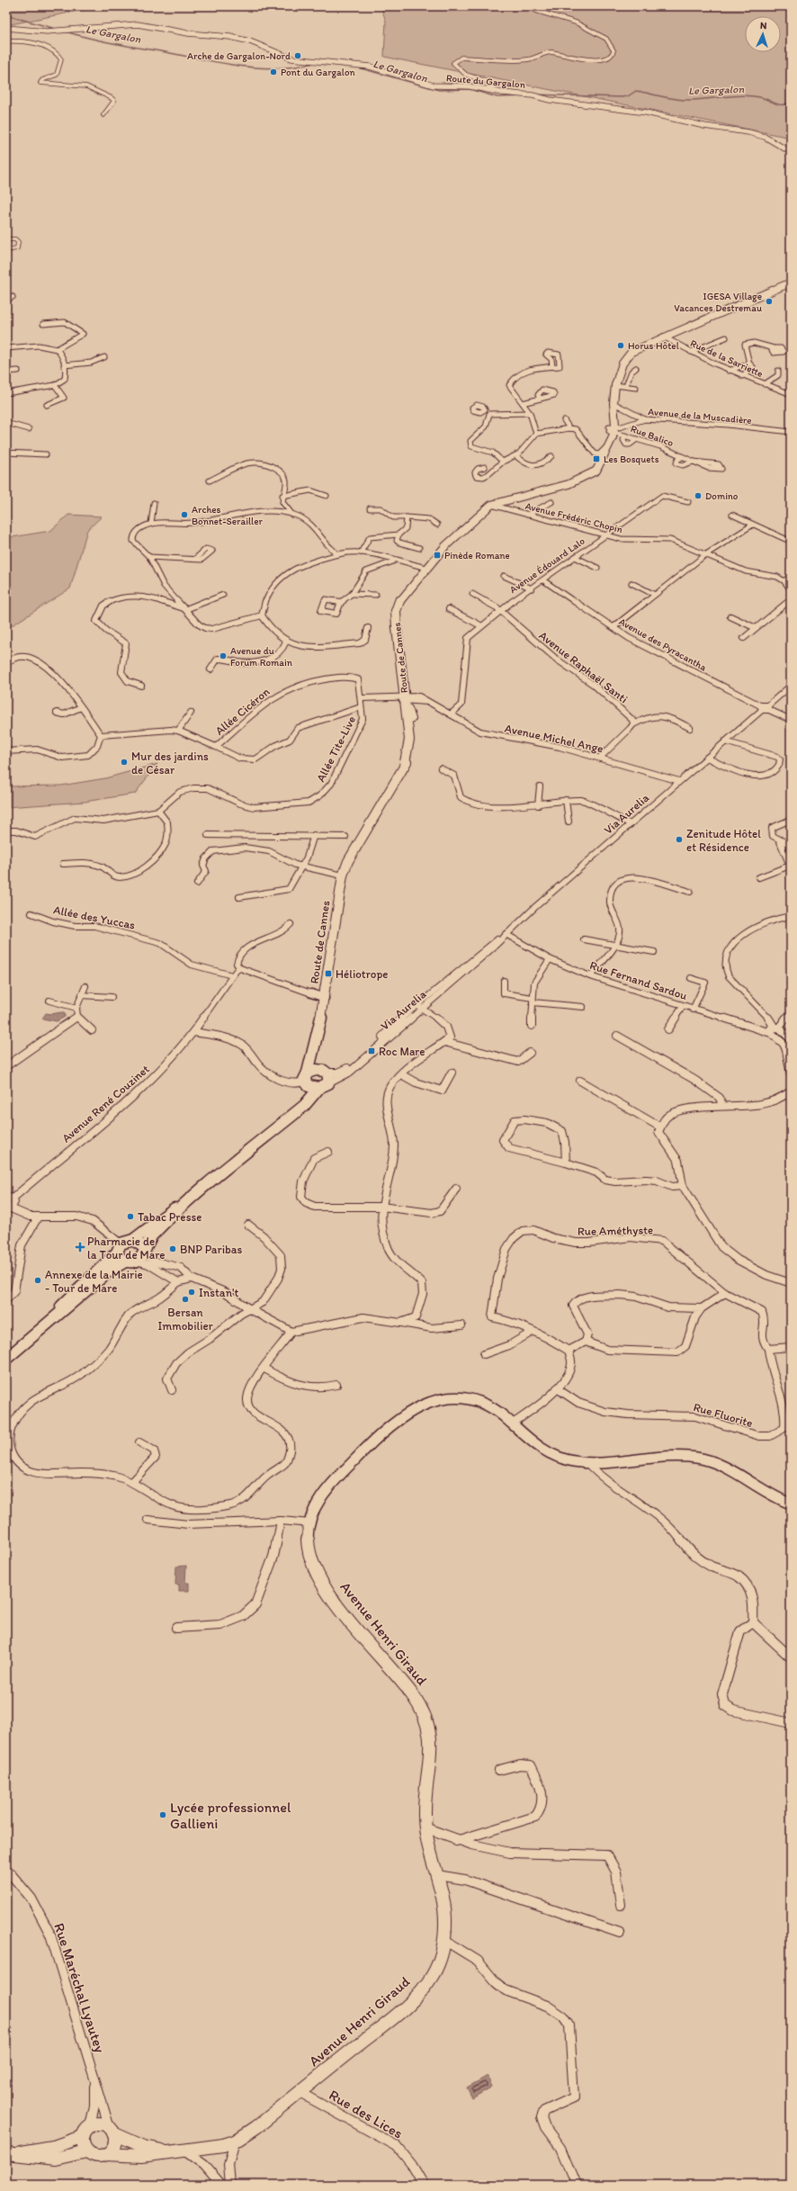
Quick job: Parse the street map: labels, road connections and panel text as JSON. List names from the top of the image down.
{
  "streets": {
    "main road": ["Route de Cannes"],
    "street": [
      "Route du Gargalon",
      "Rue de la Sarriette",
      "Avenue de la Muscadière",
      "Rue Balico",
      "Avenue Frédéric Chopin",
      "Avenue Édouard Lalo",
      "Avenue des Pyracantha",
      "Avenue Raphaël Santi",
      "Allée Cicéron",
      "Avenue Michel Ange",
      "Allée Tite-Live",
      "Via Aurelia",
      "Allée des Yuccas",
      "Rue Fernand Sardou",
      "Avenue René Couzinet",
      "Rue Améthyste",
      "Rue Fluorite",
      "Avenue Henri Giraud",
      "Rue Maréchal Lyautey",
      "Rue des Lices"
    ]
  },
  "crossings": [
    ["Rue de la Sarriette", "Route de Cannes"],
    ["Avenue de la Muscadière", "Rue Balico"],
    ["Avenue de la Muscadière", "Route de Cannes"],
    ["Rue Balico", "Route de Cannes"],
    ["Avenue Frédéric Chopin", "Avenue Édouard Lalo"],
    ["Avenue Frédéric Chopin", "Route de Cannes"],
    ["Avenue Édouard Lalo", "Avenue des Pyracantha"],
    ["Avenue Édouard Lalo", "Avenue Raphaël Santi"],
    ["Avenue Édouard Lalo", "Avenue Michel Ange"],
    ["Avenue des Pyracantha", "Via Aurelia"],
    ["Route de Cannes", "Avenue Michel Ange"],
    ["Route de Cannes", "Via Aurelia"],
    ["Allée Cicéron", "Avenue Michel Ange"],
    ["Allée Cicéron", "Allée Tite-Live"],
    ["Avenue Michel Ange", "Allée Tite-Live"],
    ["Avenue Michel Ange", "Via Aurelia"],
    ["Via Aurelia", "Rue Fernand Sardou"],
    ["Allée des Yuccas", "Avenue René Couzinet"],
    ["Rue Améthyste", "Rue Fluorite"],
    ["Avenue Henri Giraud", "Rue Maréchal Lyautey"],
    ["Avenue Henri Giraud", "Rue des Lices"]
  ],
  "water": ["Le Gargalon"],
  "places": {
    "other": [
      "Arche de Gargalon-Nord",
      "Pont du Gargalon",
      "IGESA Village Vacances Destremau",
      "Horus Hôtel",
      "Domino",
      "Arches Bonnet-Serailler",
      "Avenue du Forum Romain",
      "Mur des jardins de César",
      "Zenitude Hôtel et Résidence",
      "Tabac Presse",
      "BNP Paribas",
      "Annexe de la Mairie - Tour de Mare",
      "Instan't",
      "Bersan Immobilier",
      "Lycée professionnel Gallieni"
    ],
    "transit": [
      "Les Bosquets",
      "Pinède Romane",
      "Héliotrope",
      "Roc Mare"
    ],
    "health": ["Pharmacie de la Tour de Mare"]
  },
  "north": "top"
}
